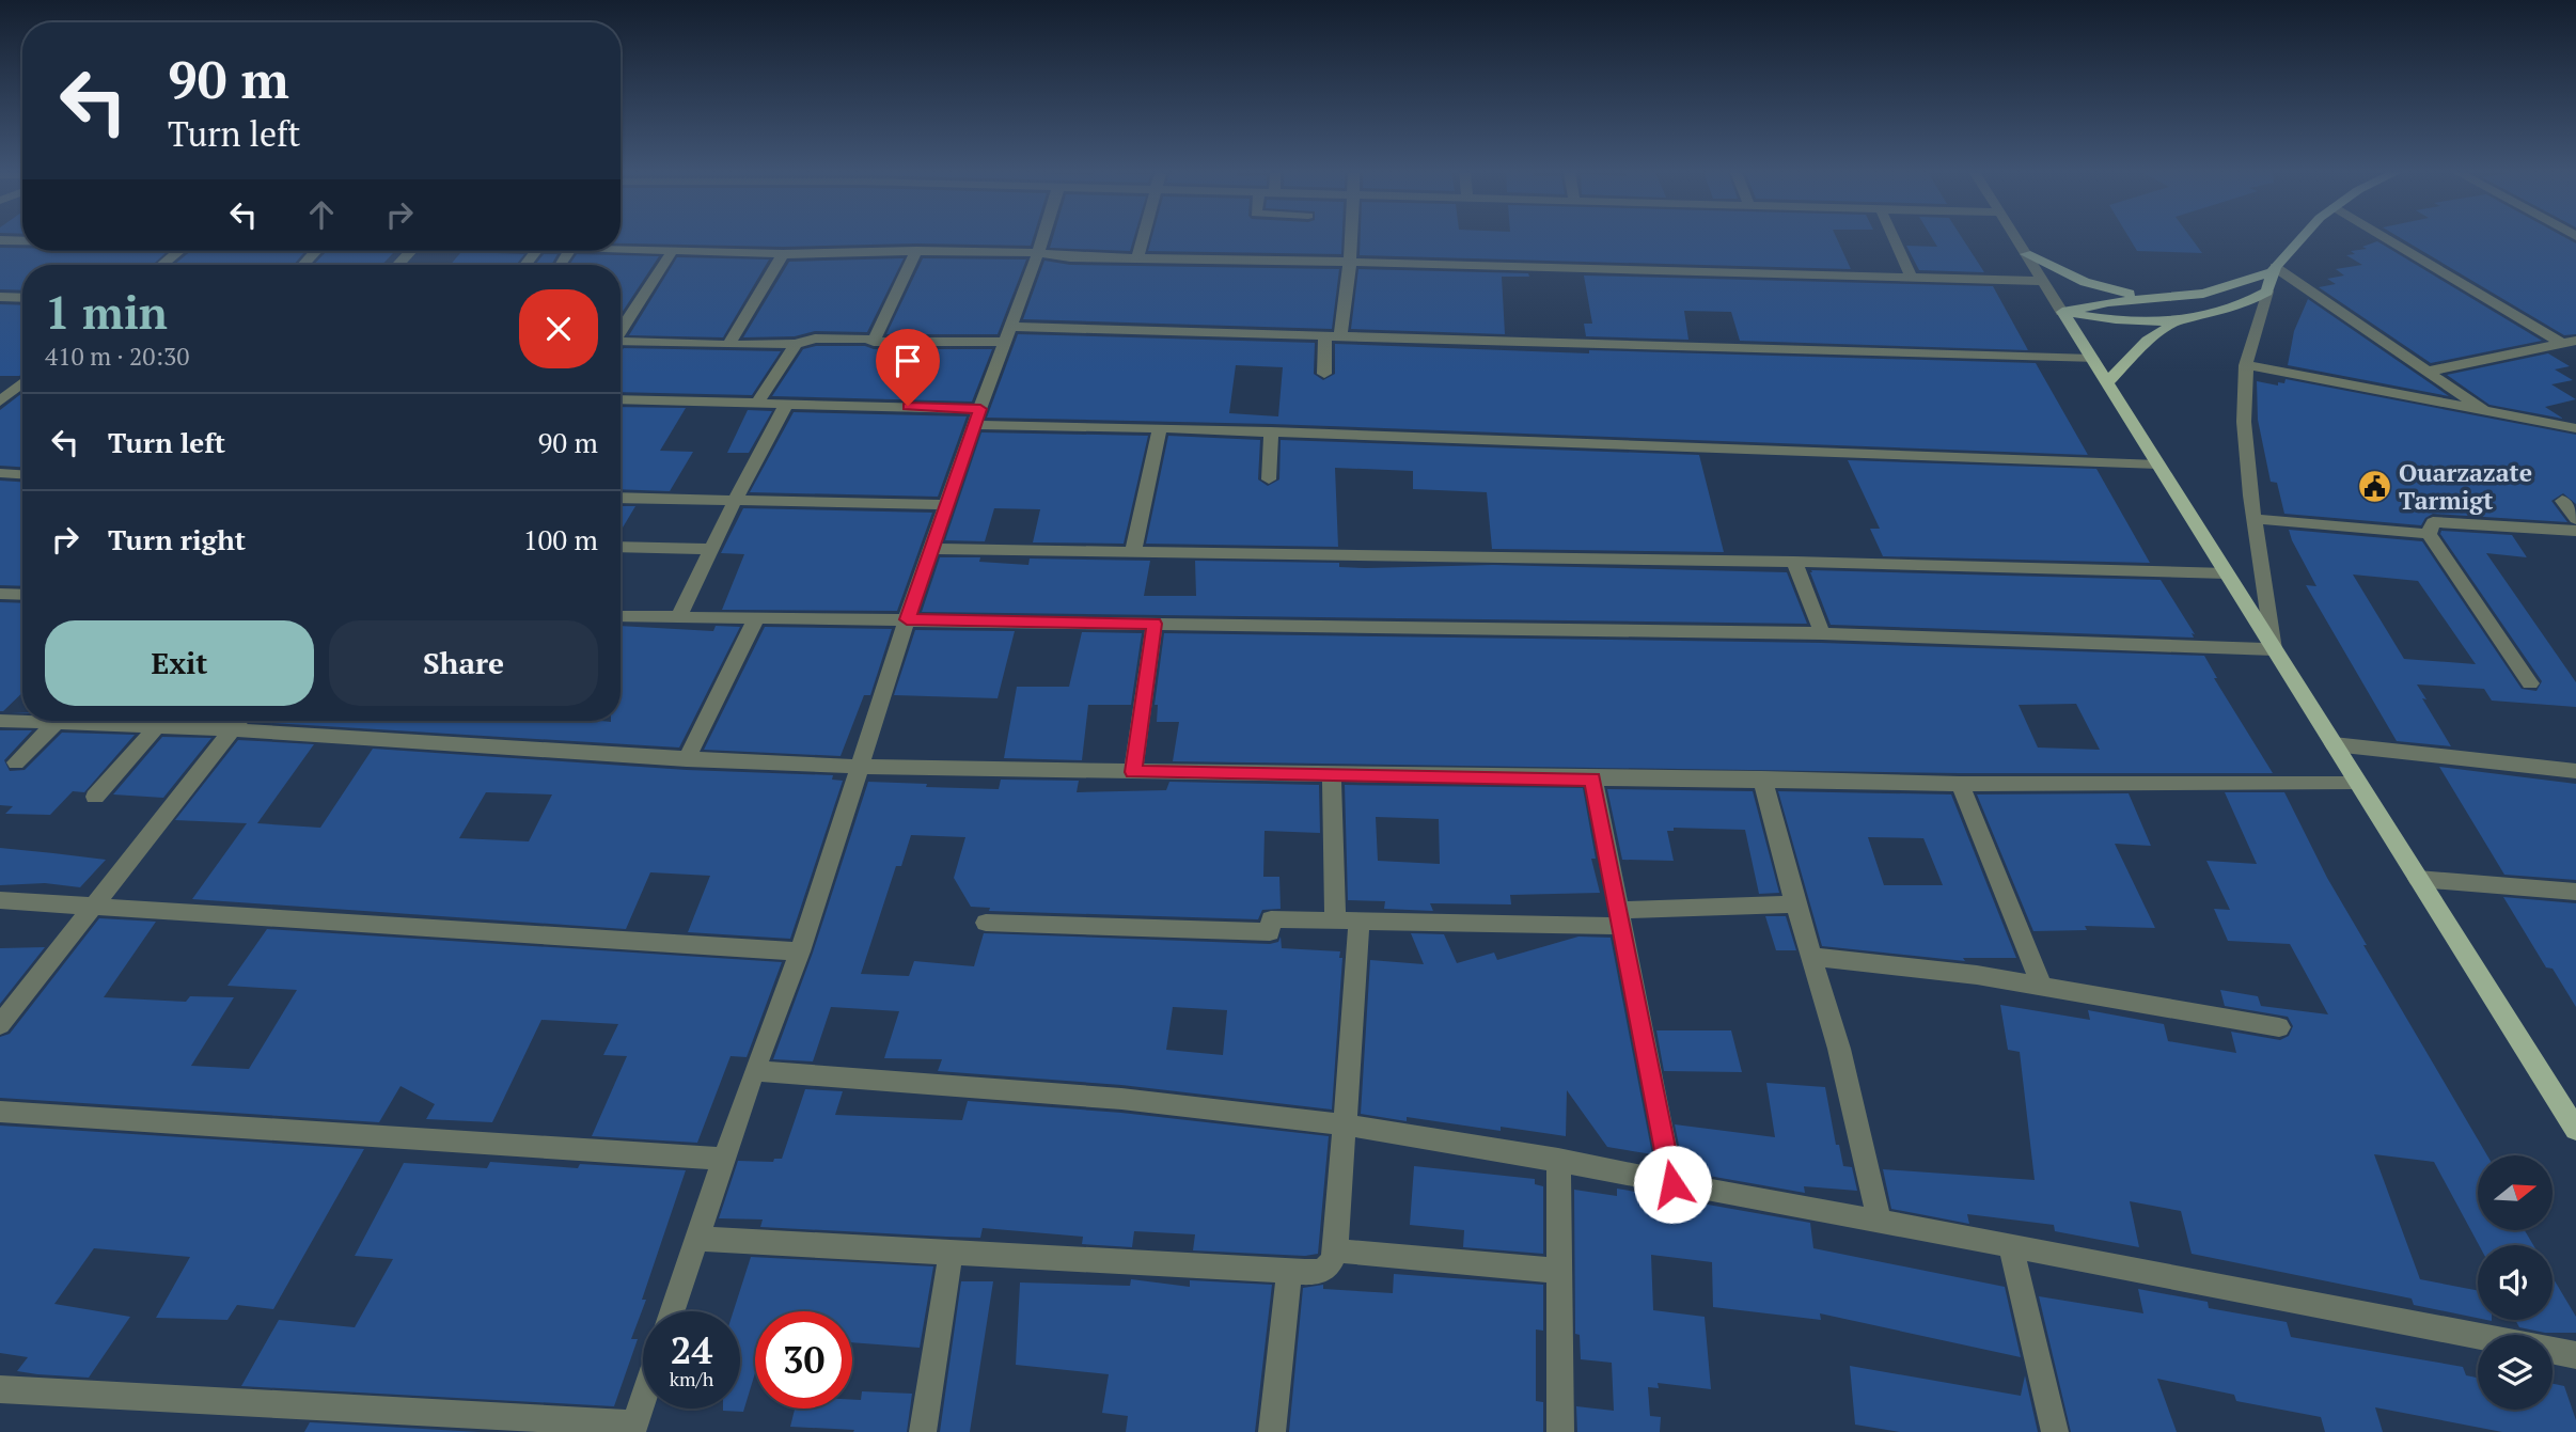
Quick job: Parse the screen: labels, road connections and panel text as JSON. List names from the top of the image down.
{
  "places": {
    "public building": ["Ouarzazate Tarmigt"]
  },
  "north": "right",
  "page": {
    "turn": ["90 m", "Turn left"],
    "heading": ["1 min", "410 m · 20:30"],
    "list": [
      {
        "name": "Turn left",
        "value": "90 m"
      },
      {
        "name": "Turn right",
        "value": "100 m"
      }
    ],
    "buttons": ["Exit", "Share"],
    "speed": "24 km/h",
    "limit": "30"
  }
}
